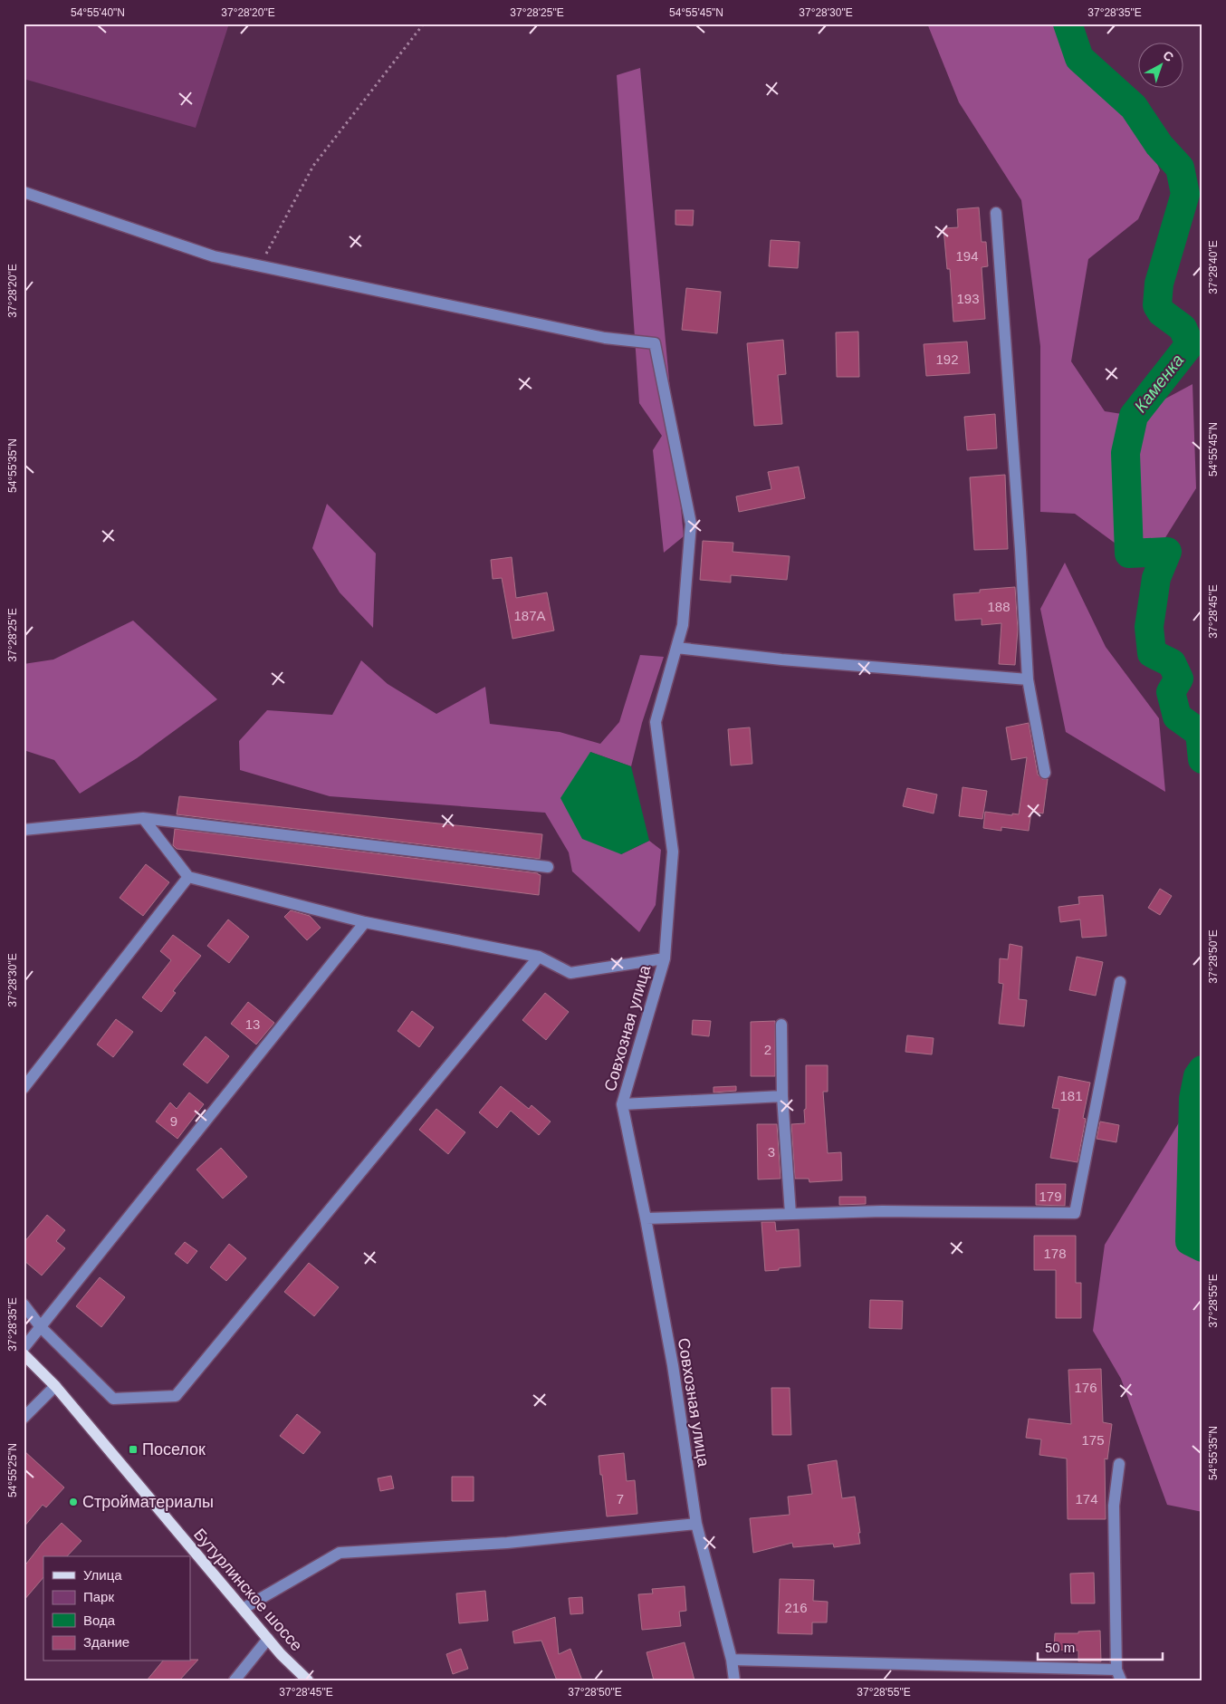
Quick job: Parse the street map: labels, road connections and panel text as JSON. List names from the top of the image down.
{
  "streets": {
    "main road": ["Бутурлинское шоссе"],
    "street": ["Совхозная улица"]
  },
  "water": ["Каменка"],
  "places": {
    "transit": ["Поселок"],
    "other": ["Стройматериалы"]
  },
  "house_numbers": [
    "194",
    "193",
    "192",
    "188",
    "187А",
    "13",
    "2",
    "181",
    "9",
    "3",
    "179",
    "178",
    "176",
    "175",
    "7",
    "174",
    "216"
  ],
  "legend": [
    "Улица",
    "Парк",
    "Вода",
    "Здание"
  ],
  "scale_bar": "50 m",
  "north": "top right",
  "coordinates": [
    "54°55'40\"N",
    "37°28'20\"E",
    "37°28'25\"E",
    "54°55'45\"N",
    "37°28'30\"E",
    "37°28'35\"E",
    "37°28'40\"E",
    "54°55'35\"N",
    "37°28'45\"E",
    "37°28'50\"E",
    "37°28'55\"E",
    "54°55'25\"N"
  ]
}
